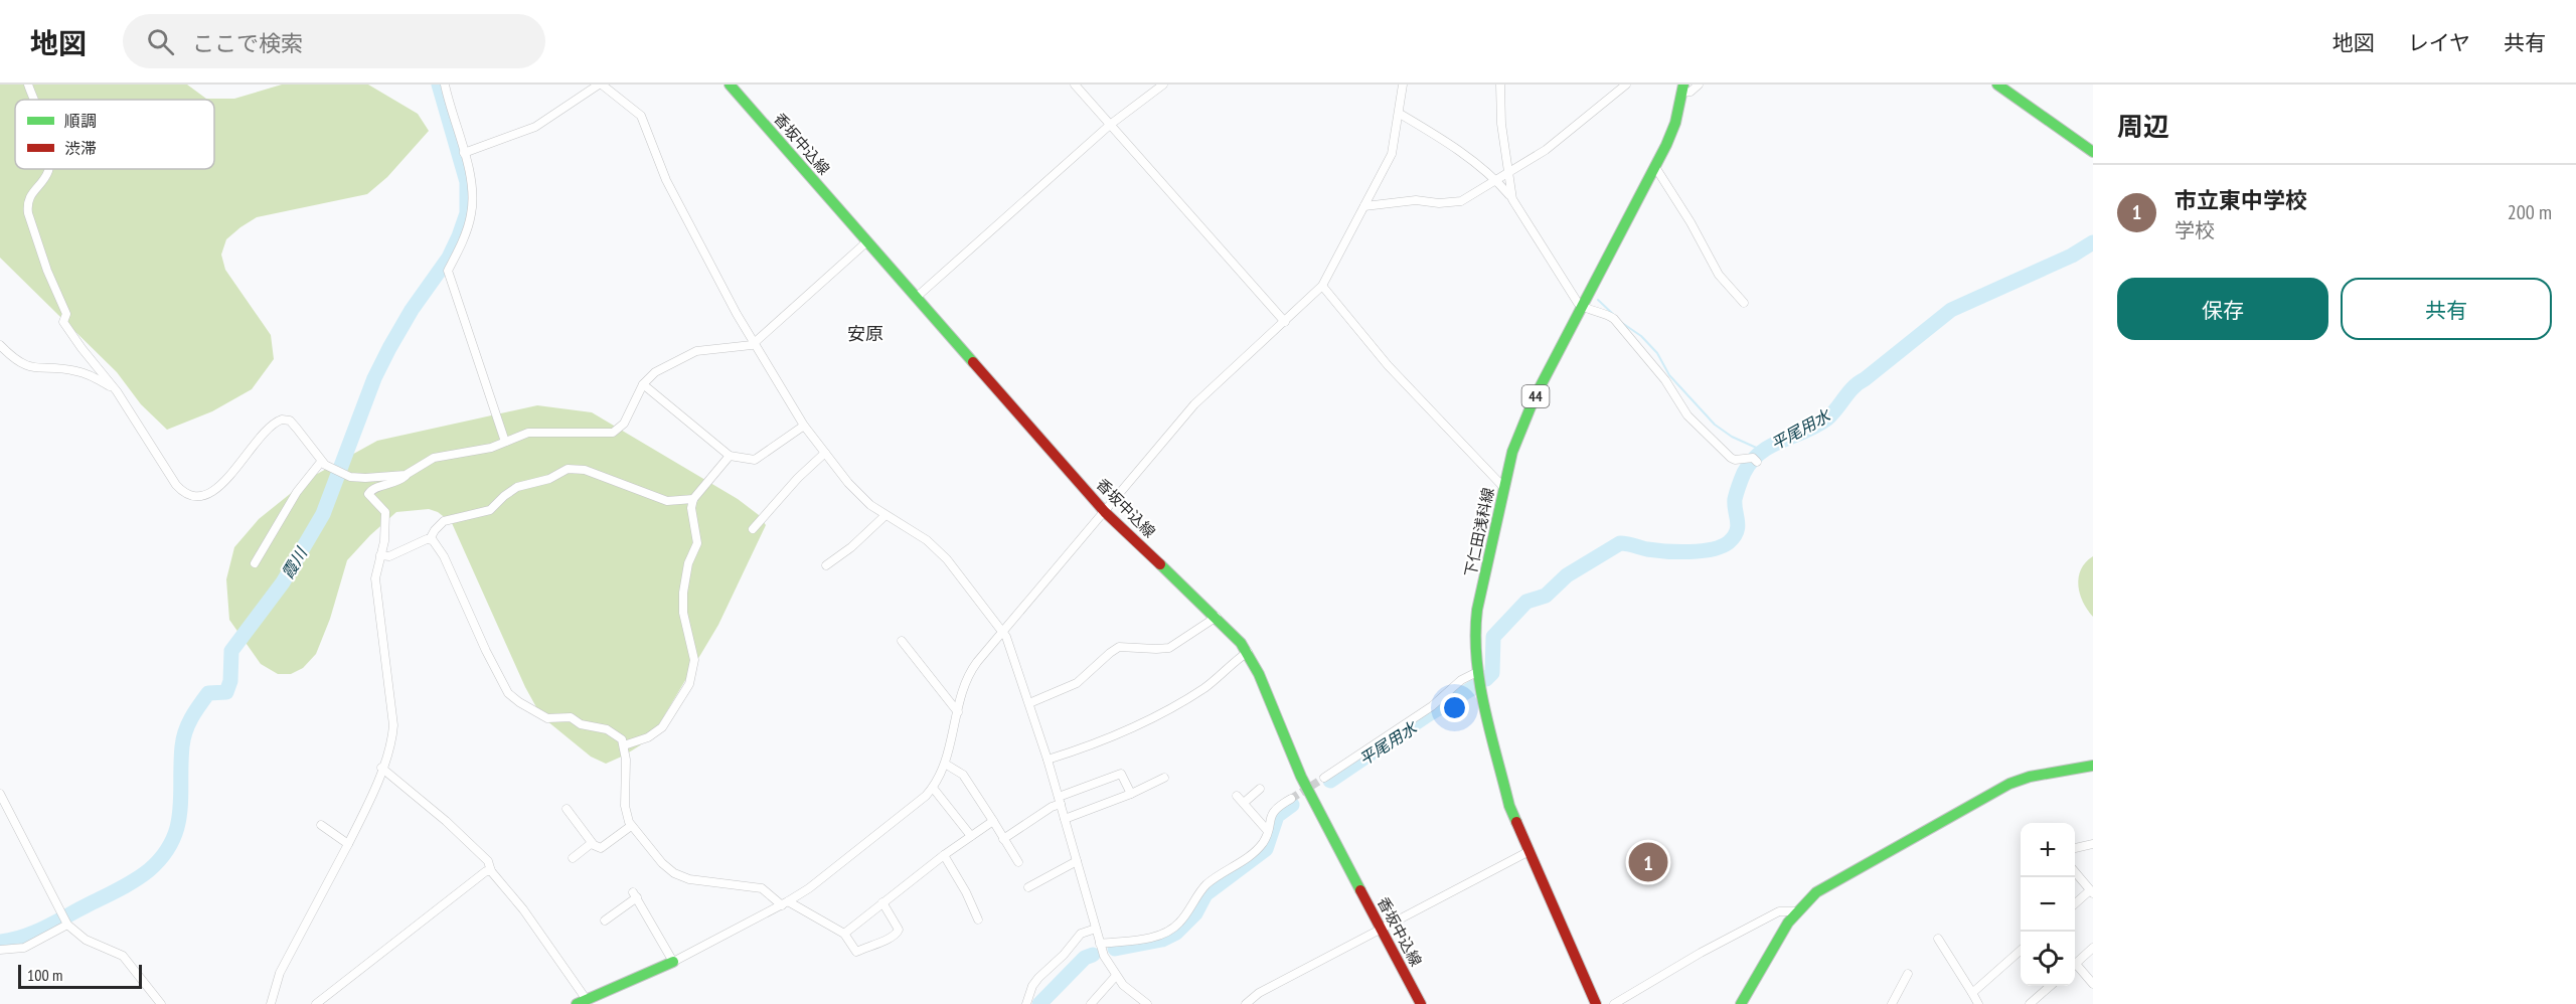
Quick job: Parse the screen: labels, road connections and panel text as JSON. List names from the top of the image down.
{
  "streets": {
    "main road": ["香坂中込線", "44", "下仁田浅科線"]
  },
  "districts": ["安原"],
  "water": ["平尾用水", "霞川"],
  "legend": ["順調", "渋滞"],
  "scale_bar": "100 m",
  "page": {
    "header": "地図",
    "search": "ここで検索",
    "nav": ["地図", "レイヤ", "共有"],
    "heading": "周辺",
    "list": [
      {
        "mark": "1",
        "name": "市立東中学校",
        "note": "学校",
        "value": "200 m"
      }
    ],
    "buttons": ["保存", "共有"],
    "map_buttons": ["+", "−"],
    "pins": "1",
    "scale": "100 m"
  }
}
